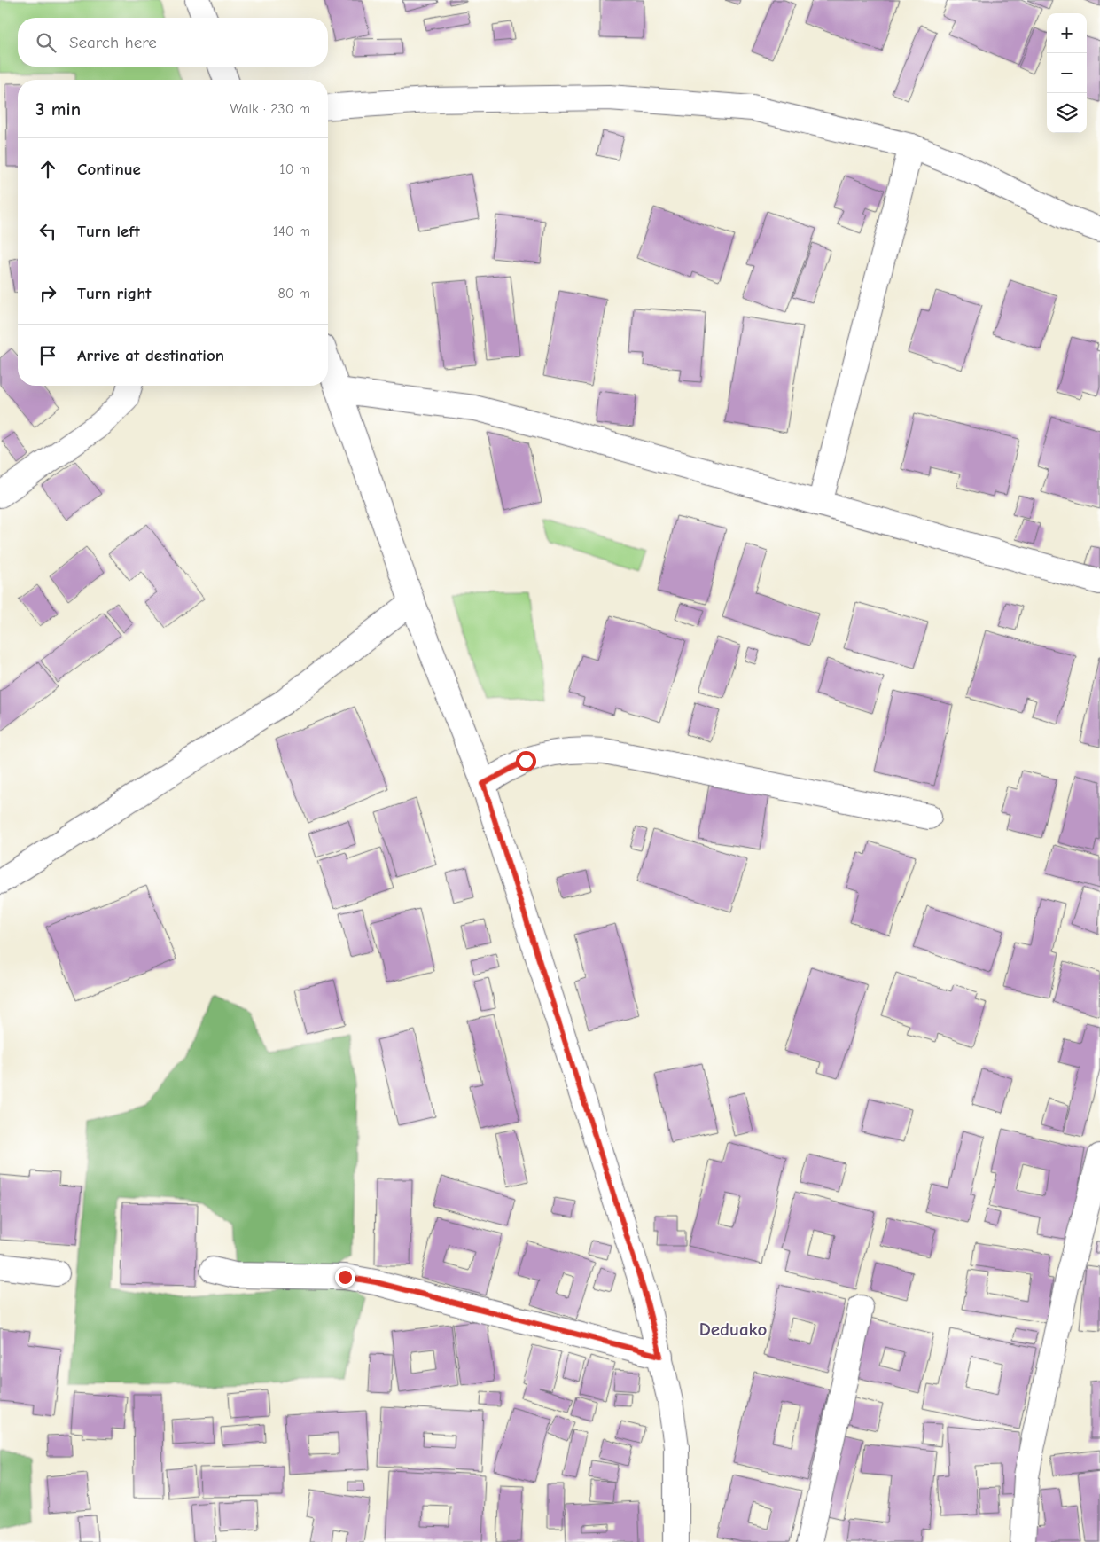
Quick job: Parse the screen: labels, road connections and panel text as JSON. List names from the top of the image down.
{
  "districts": ["Deduako"],
  "page": {
    "map_buttons": ["+", "−"],
    "search": "Search here",
    "heading": ["3 min", "Walk · 230 m"],
    "list": [
      ["Continue", "10 m"],
      ["Turn left", "140 m"],
      ["Turn right", "80 m"],
      "Arrive at destination"
    ]
  }
}
